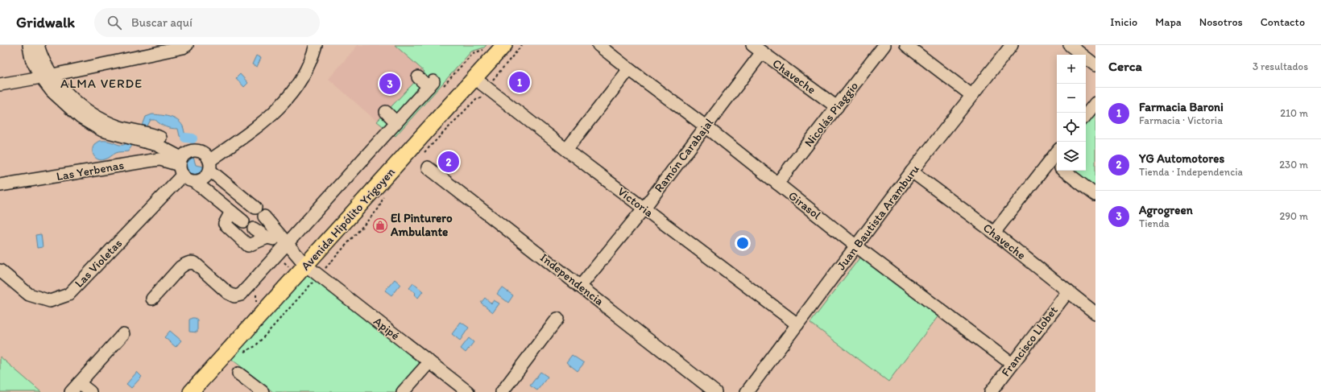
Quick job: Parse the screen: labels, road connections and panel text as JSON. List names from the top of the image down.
{
  "streets": {
    "main road": ["Avenida Hipólito Yrigoyen"],
    "street": [
      "Chaveche",
      "Nicolás Piaggio",
      "Ramón Carabajal",
      "Las Yerbenas",
      "Victoria",
      "Girasol",
      "Juan Bautista Aramburu",
      "Las Violetas",
      "Independencia",
      "Apipé",
      "Francisco Llobet"
    ]
  },
  "crossings": [
    ["Chaveche", "Nicolás Piaggio"],
    ["Chaveche", "Ramón Carabajal"],
    ["Chaveche", "Juan Bautista Aramburu"],
    ["Chaveche", "Francisco Llobet"],
    ["Nicolás Piaggio", "Girasol"],
    ["Ramón Carabajal", "Victoria"],
    ["Ramón Carabajal", "Girasol"],
    ["Ramón Carabajal", "Independencia"],
    ["Las Yerbenas", "Las Violetas"],
    ["Victoria", "Juan Bautista Aramburu"],
    ["Victoria", "Avenida Hipólito Yrigoyen"],
    ["Girasol", "Juan Bautista Aramburu"],
    ["Girasol", "Francisco Llobet"],
    ["Avenida Hipólito Yrigoyen", "Apipé"]
  ],
  "districts": ["ALMA VERDE"],
  "places": {
    "shop": ["El Pinturero Ambulante"]
  },
  "page": {
    "header": "Gridwalk",
    "search": "Buscar aquí",
    "nav": [
      "Inicio",
      "Mapa",
      "Nosotros",
      "Contacto"
    ],
    "heading": ["Cerca", "3 resultados"],
    "map_buttons": ["+", "−"],
    "pins": ["1", "3", "2"],
    "list": [
      {
        "mark": "1",
        "name": "Farmacia Baroni",
        "note": "Farmacia · Victoria",
        "value": "210 m"
      },
      {
        "mark": "2",
        "name": "YG Automotores",
        "note": "Tienda · Independencia",
        "value": "230 m"
      },
      {
        "mark": "3",
        "name": "Agrogreen",
        "note": "Tienda",
        "value": "290 m"
      }
    ]
  }
}
